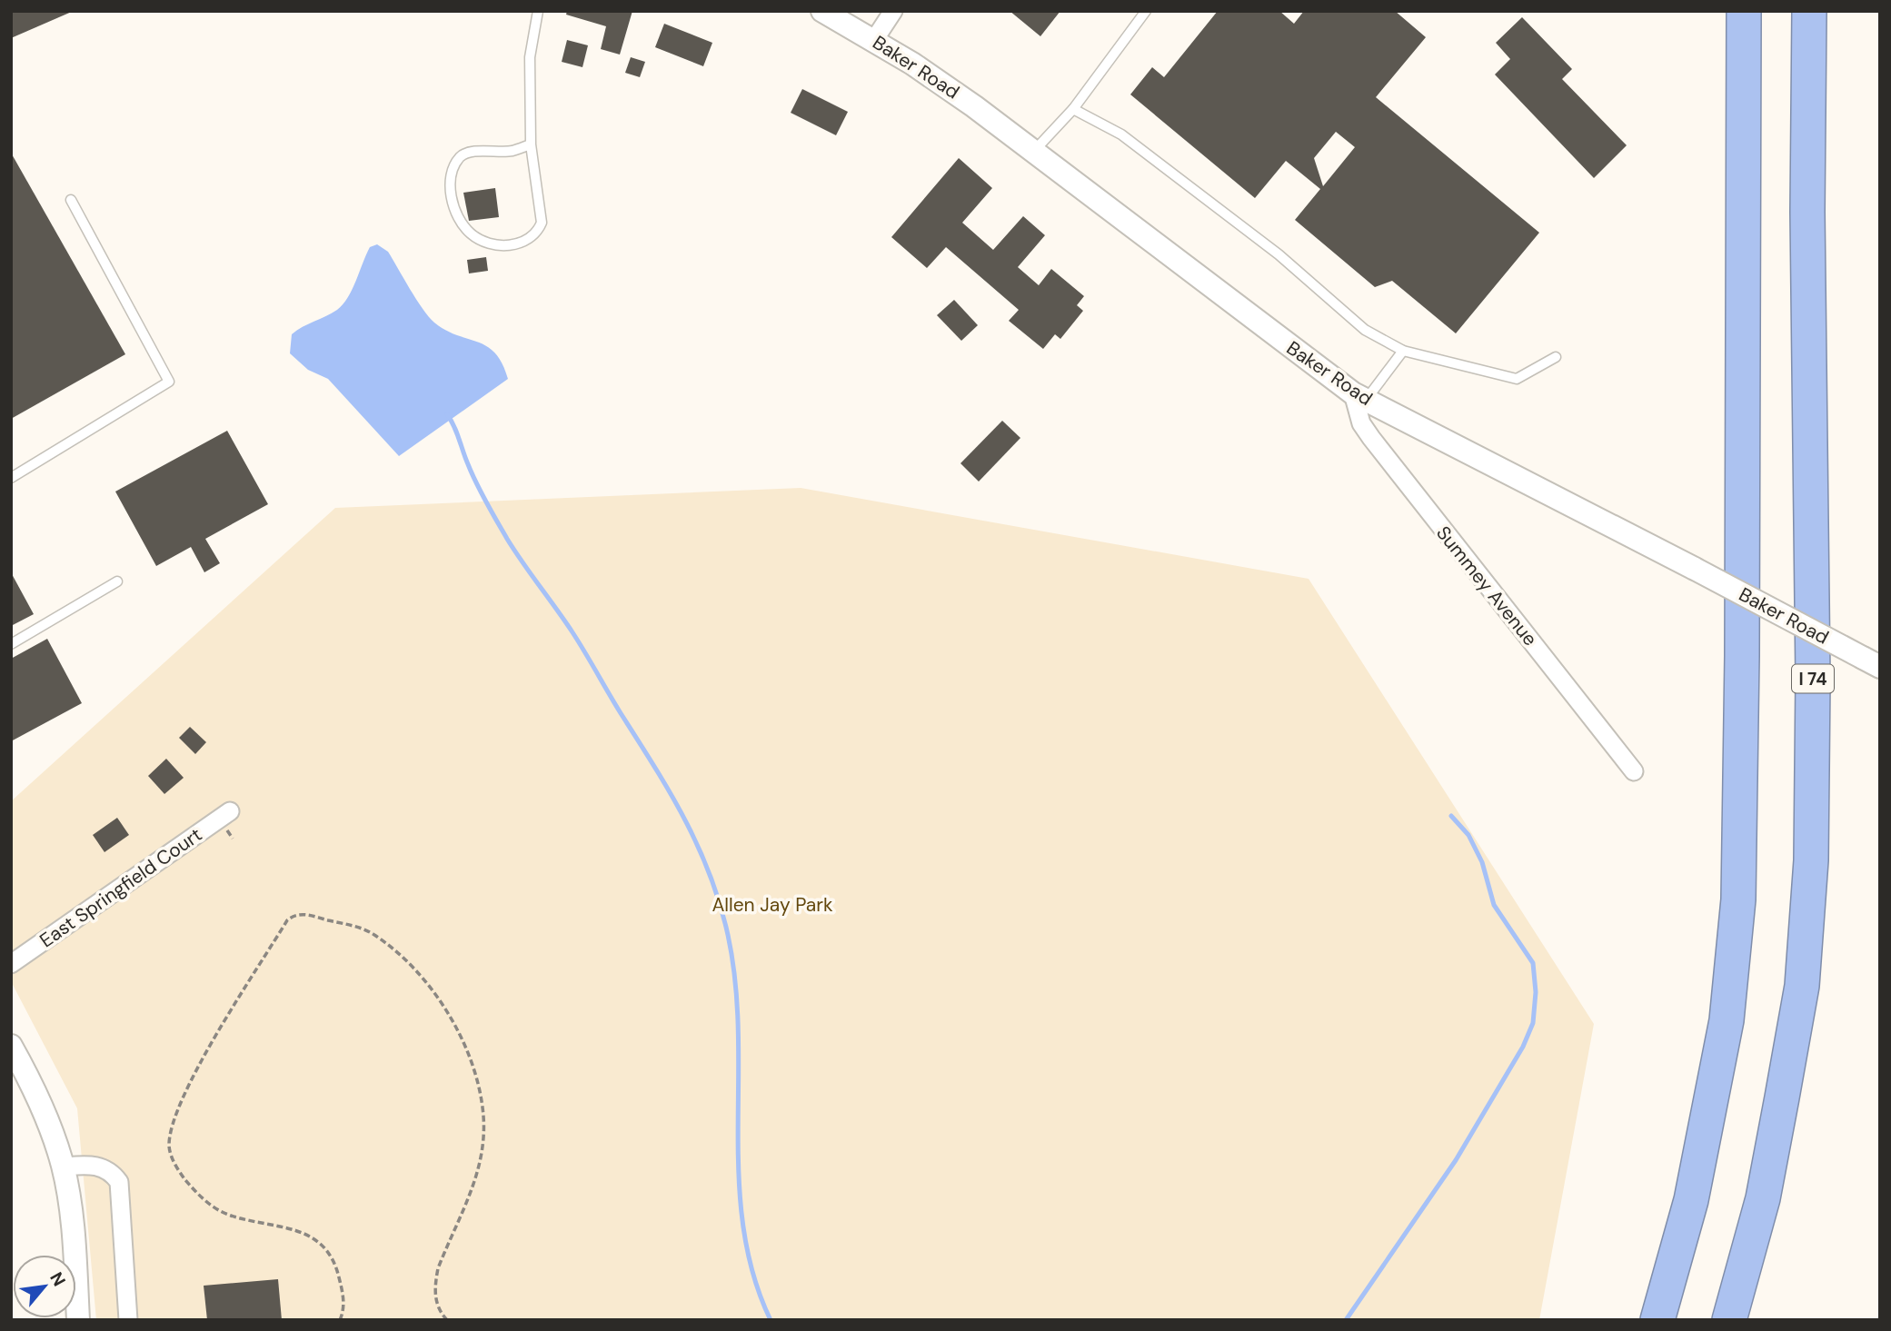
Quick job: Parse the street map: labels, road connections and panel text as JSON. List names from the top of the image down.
{
  "streets": {
    "highway": ["I 74"],
    "street": ["Baker Road", "Summey Avenue", "East Springfield Court"]
  },
  "crossings": [
    ["Baker Road", "Summey Avenue"]
  ],
  "parks": ["Allen Jay Park"],
  "north": "top right"
}
